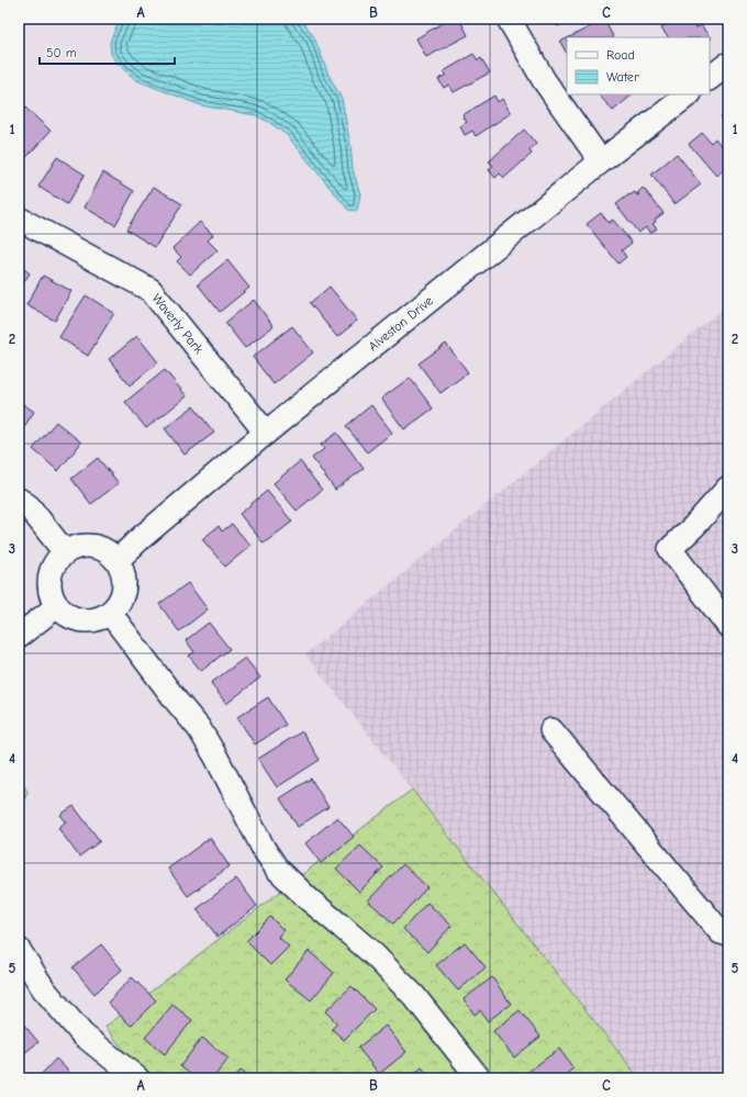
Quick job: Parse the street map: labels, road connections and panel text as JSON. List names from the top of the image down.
{
  "streets": {
    "street": ["Waverly Park", "Alveston Drive"]
  },
  "crossings": [
    ["Waverly Park", "Alveston Drive"]
  ],
  "legend": ["Road", "Water"],
  "scale_bar": "50 m",
  "grid": {
    "columns": ["A", "B", "C"],
    "rows": [
      "1",
      "2",
      "3",
      "4",
      "5"
    ]
  }
}
